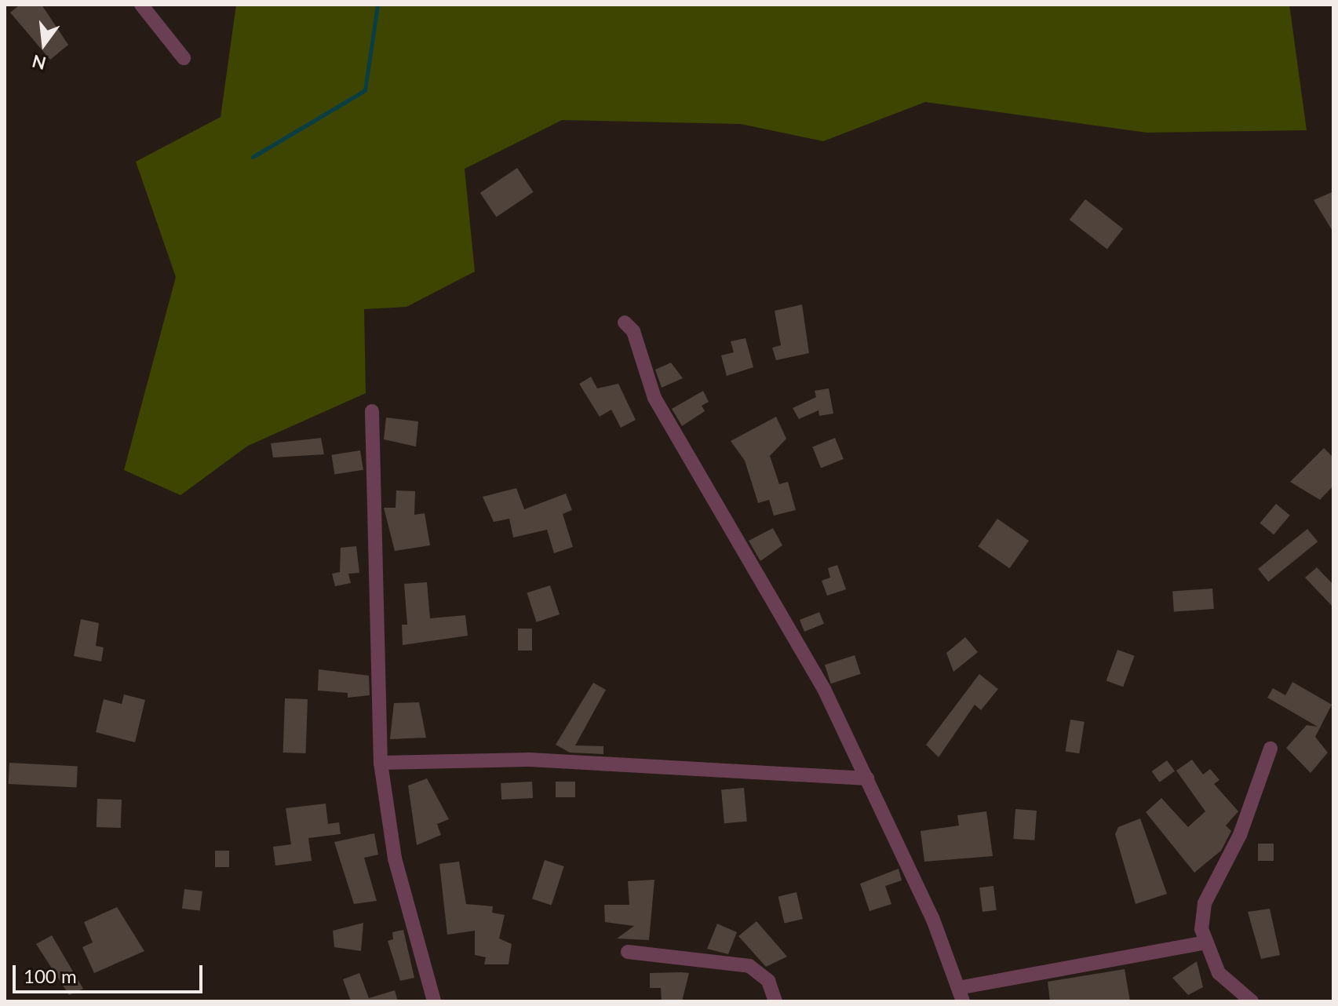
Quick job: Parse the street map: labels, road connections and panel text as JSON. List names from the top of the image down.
{
  "scale_bar": "100 m",
  "north": "bottom"
}
